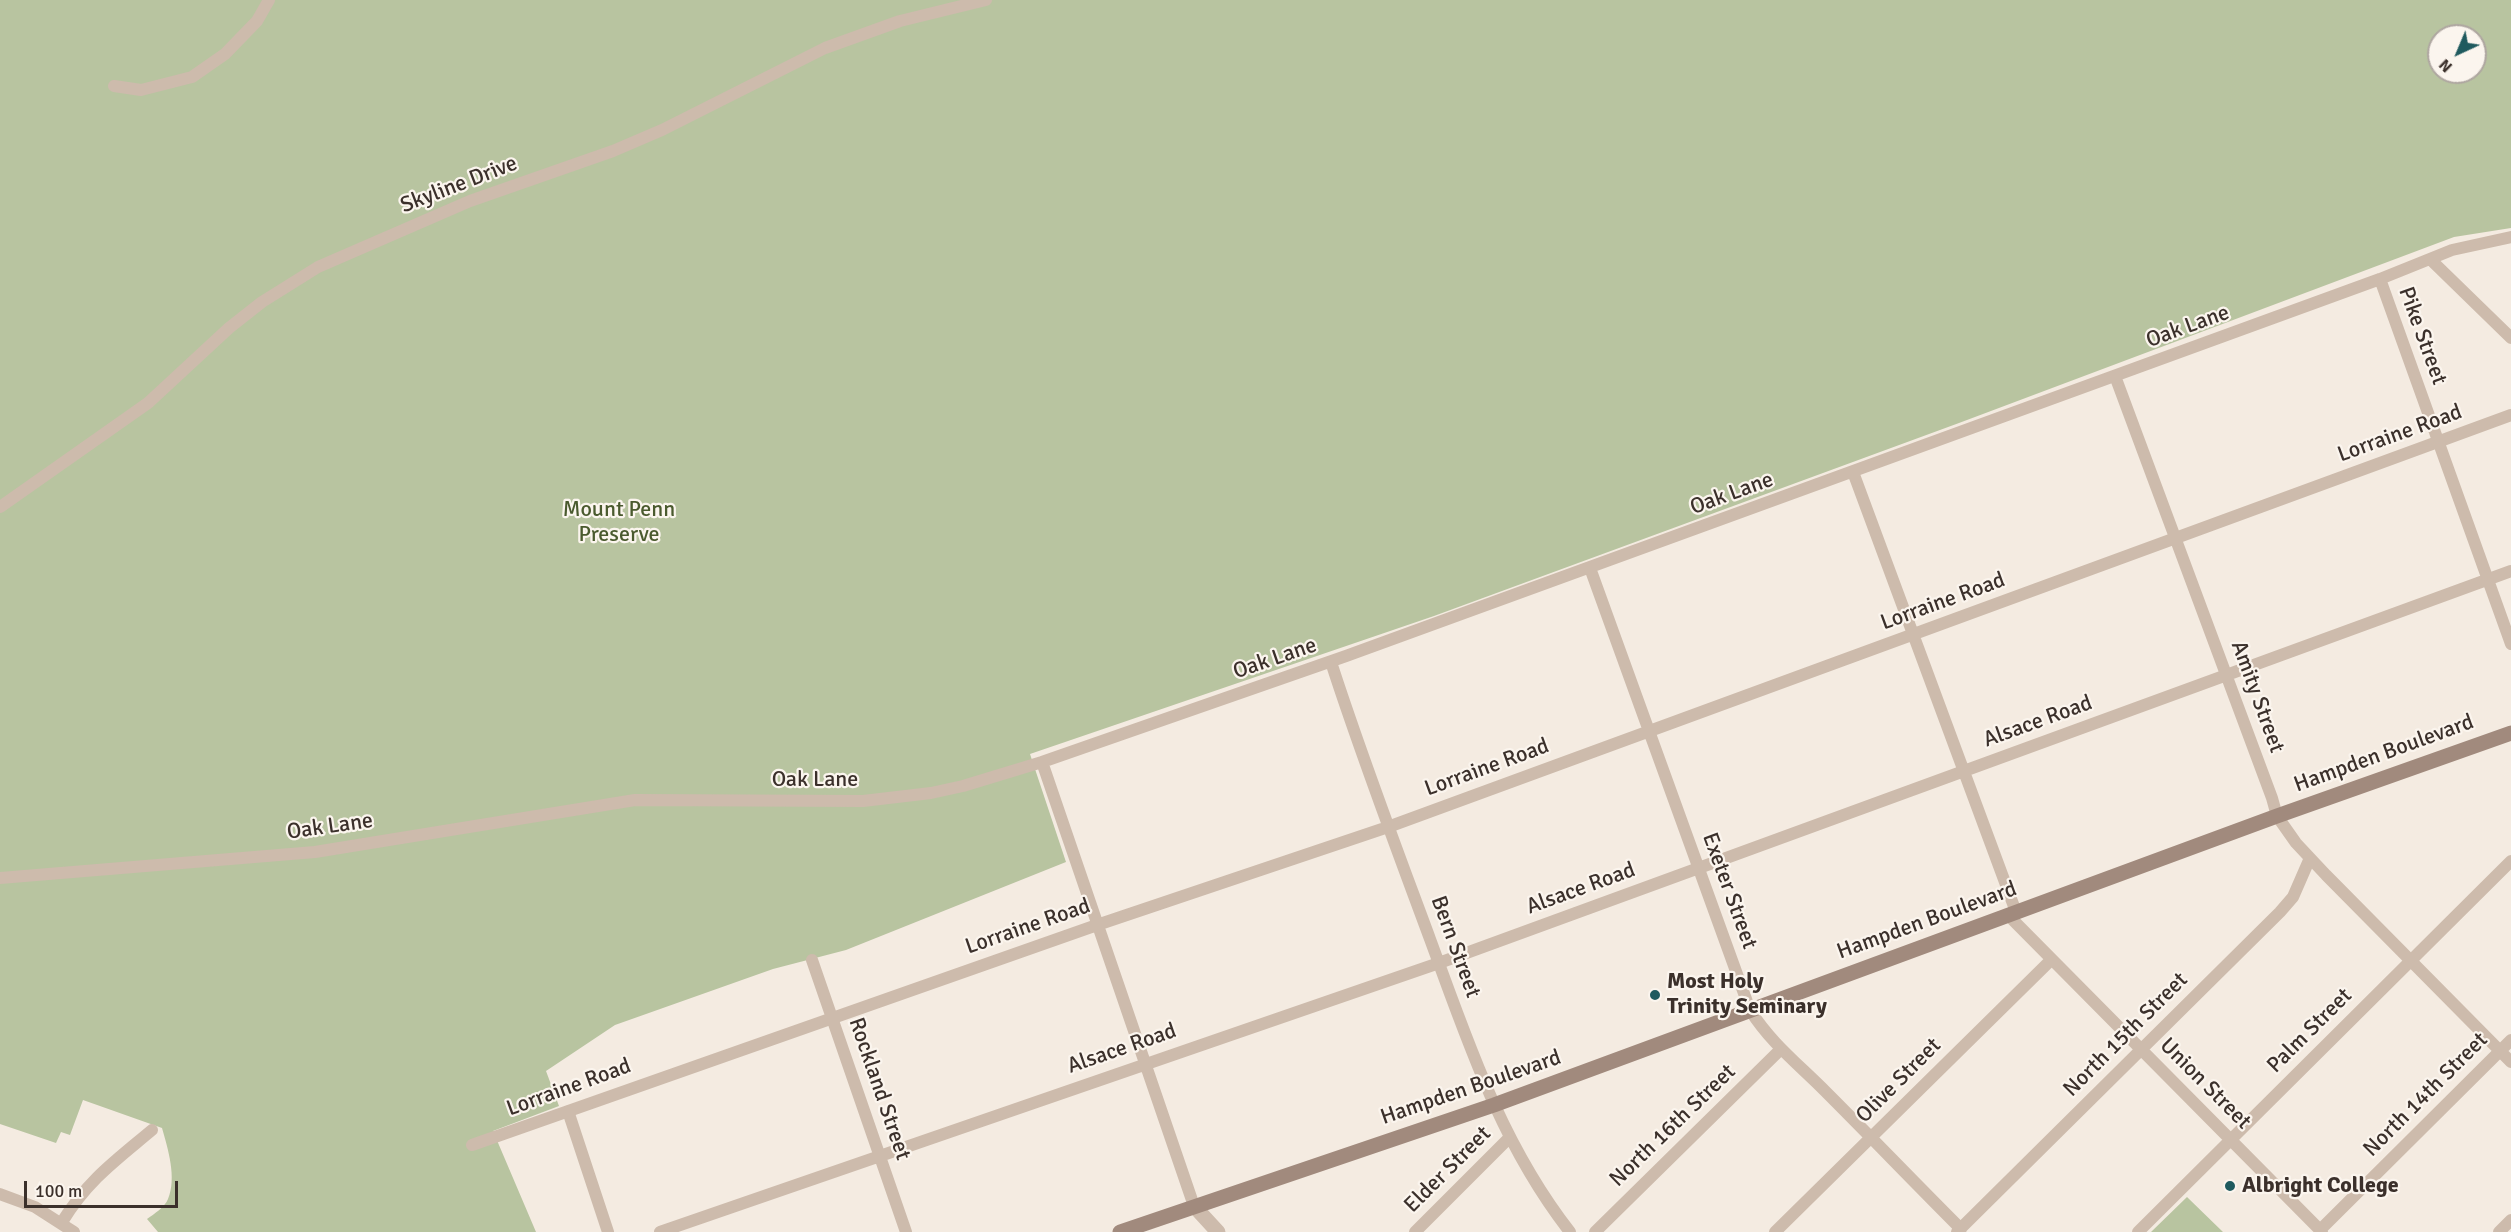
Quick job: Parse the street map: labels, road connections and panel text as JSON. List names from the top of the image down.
{
  "streets": {
    "main road": ["Hampden Boulevard"],
    "street": [
      "Skyline Drive",
      "Oak Lane",
      "Pike Street",
      "Lorraine Road",
      "Amity Street",
      "Alsace Road",
      "Exeter Street",
      "Bern Street",
      "Palm Street",
      "North 15th Street",
      "Olive Street",
      "Union Street",
      "Rockland Street",
      "North 14th Street",
      "North 16th Street",
      "Elder Street"
    ]
  },
  "crossings": [
    ["Oak Lane", "Pike Street"],
    ["Oak Lane", "Amity Street"],
    ["Oak Lane", "Exeter Street"],
    ["Oak Lane", "Bern Street"],
    ["Oak Lane", "Union Street"],
    ["Pike Street", "Lorraine Road"],
    ["Pike Street", "Alsace Road"],
    ["Lorraine Road", "Amity Street"],
    ["Lorraine Road", "Exeter Street"],
    ["Lorraine Road", "Bern Street"],
    ["Lorraine Road", "Union Street"],
    ["Lorraine Road", "Rockland Street"],
    ["Amity Street", "Alsace Road"],
    ["Amity Street", "Hampden Boulevard"],
    ["Amity Street", "Palm Street"],
    ["Amity Street", "North 15th Street"],
    ["Amity Street", "North 14th Street"],
    ["Alsace Road", "Exeter Street"],
    ["Alsace Road", "Bern Street"],
    ["Alsace Road", "Union Street"],
    ["Alsace Road", "Rockland Street"],
    ["Hampden Boulevard", "Exeter Street"],
    ["Hampden Boulevard", "Bern Street"],
    ["Hampden Boulevard", "Union Street"],
    ["Exeter Street", "North 15th Street"],
    ["Exeter Street", "Olive Street"],
    ["Exeter Street", "North 16th Street"],
    ["Bern Street", "Elder Street"],
    ["Palm Street", "Union Street"],
    ["North 15th Street", "Union Street"],
    ["Olive Street", "Union Street"],
    ["Union Street", "North 14th Street"]
  ],
  "parks": ["Mount Penn Preserve"],
  "places": ["Most Holy Trinity Seminary", "Albright College"],
  "scale_bar": "100 m",
  "north": "bottom left"
}
